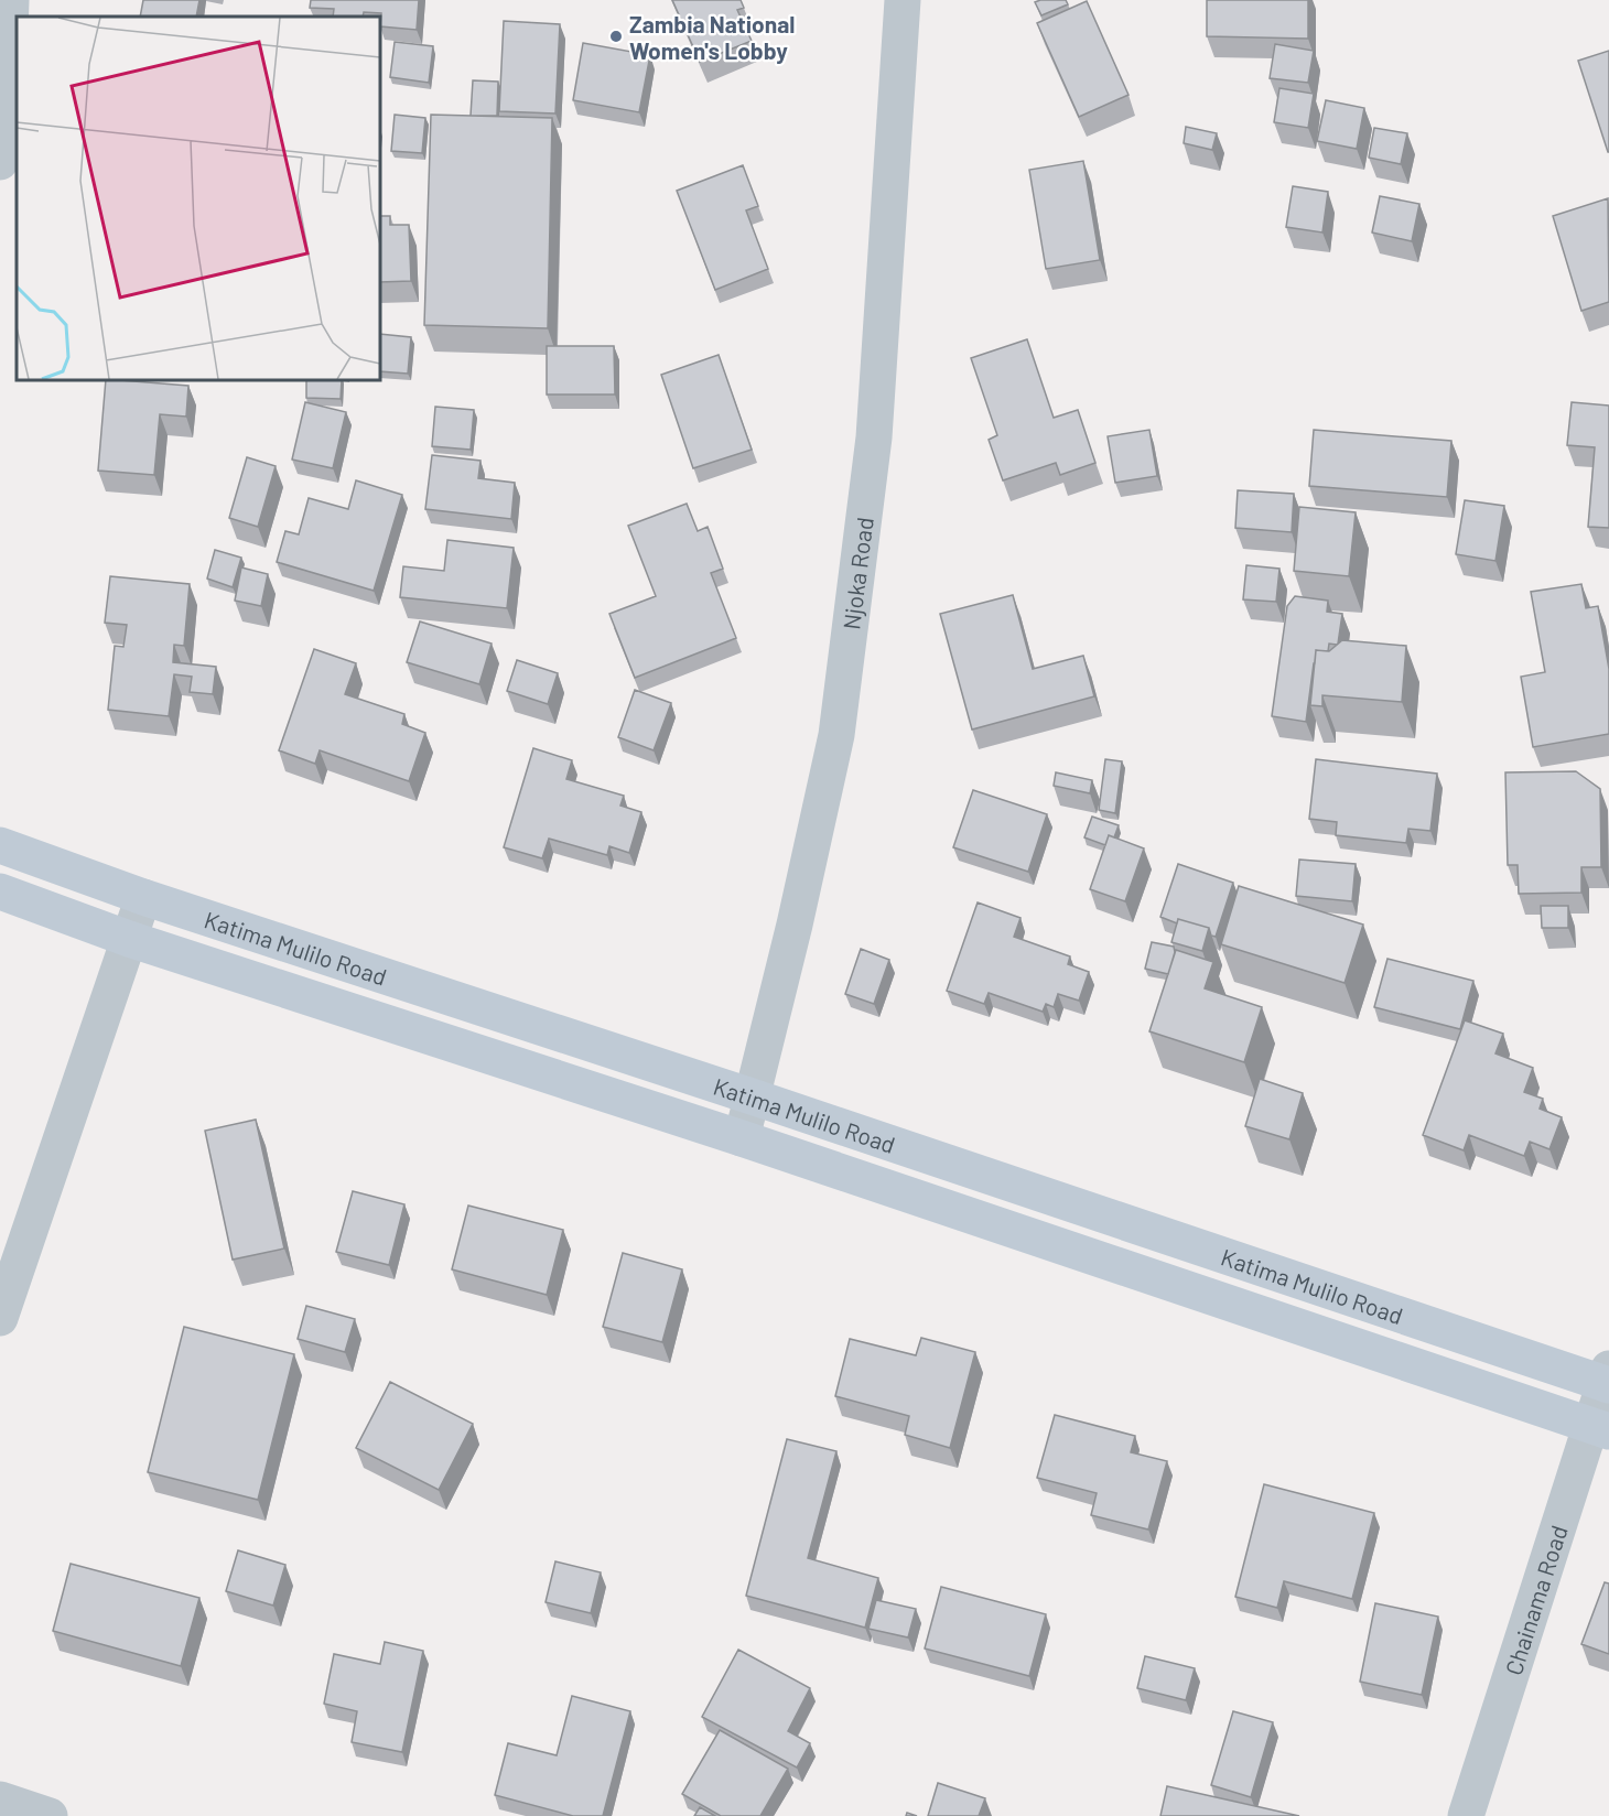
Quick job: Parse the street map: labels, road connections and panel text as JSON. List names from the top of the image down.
{
  "streets": {
    "main road": ["Katima Mulilo Road"],
    "street": ["Njoka Road", "Chainama Road"]
  },
  "crossings": [
    ["Njoka Road", "Katima Mulilo Road"],
    ["Katima Mulilo Road", "Chainama Road"]
  ],
  "places": ["Zambia National Women's Lobby"]
}
